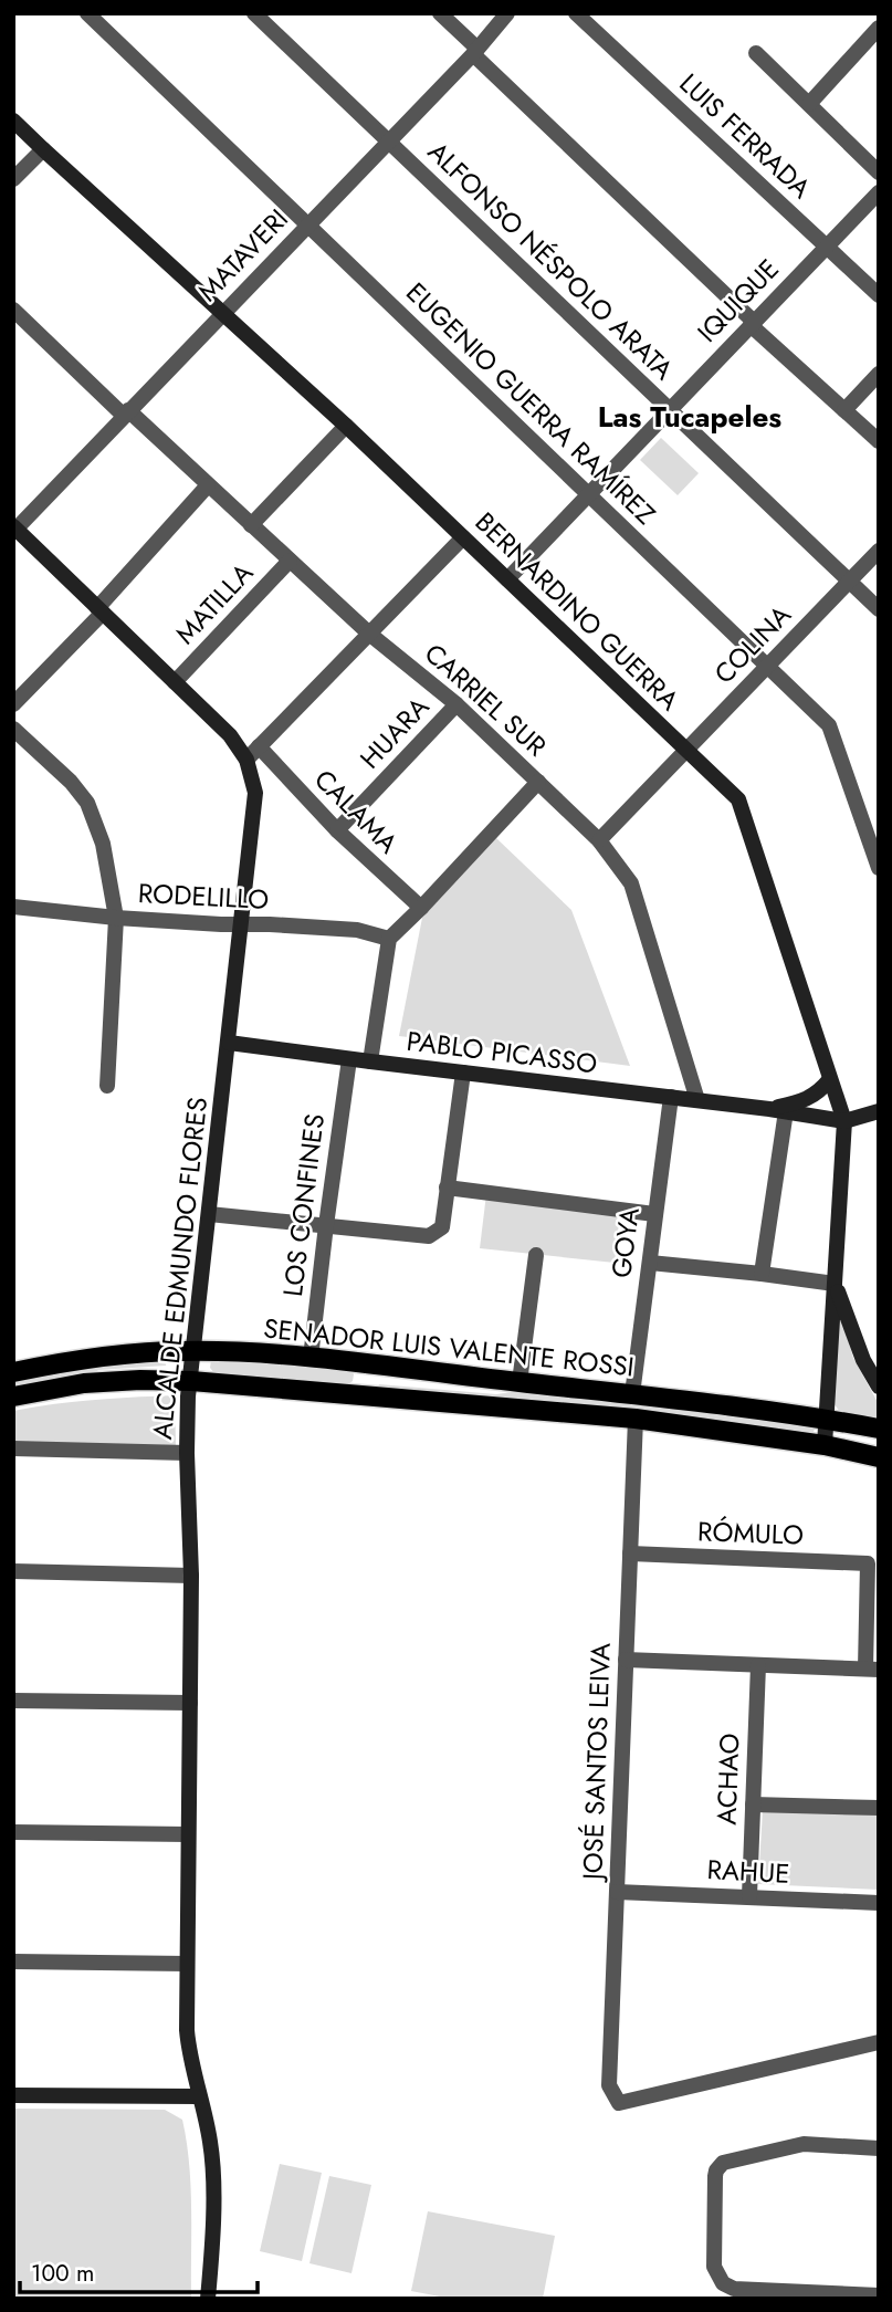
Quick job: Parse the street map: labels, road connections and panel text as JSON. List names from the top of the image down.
{
  "streets": {
    "main road": ["SENADOR LUIS VALENTE ROSSI"],
    "street": [
      "LUIS FERRADA",
      "MATAVERI",
      "ALFONSO NÉSPOLO ARATA",
      "IQUIQUE",
      "EUGENIO GUERRA RAMÍREZ",
      "MATILLA",
      "BERNARDINO GUERRA",
      "COLINA",
      "CARRIEL SUR",
      "HUARA",
      "CALAMA",
      "RODELILLO",
      "PABLO PICASSO",
      "LOS CONFINES",
      "GOYA",
      "ALCALDE EDMUNDO FLORES",
      "RÓMULO",
      "JOSÉ SANTOS LEIVA",
      "ACHAO",
      "RAHUE"
    ]
  },
  "crossings": [
    ["LUIS FERRADA", "IQUIQUE"],
    ["MATAVERI", "ALFONSO NÉSPOLO ARATA"],
    ["MATAVERI", "EUGENIO GUERRA RAMÍREZ"],
    ["MATAVERI", "BERNARDINO GUERRA"],
    ["MATAVERI", "CARRIEL SUR"],
    ["MATAVERI", "ALCALDE EDMUNDO FLORES"],
    ["ALFONSO NÉSPOLO ARATA", "IQUIQUE"],
    ["ALFONSO NÉSPOLO ARATA", "COLINA"],
    ["IQUIQUE", "EUGENIO GUERRA RAMÍREZ"],
    ["IQUIQUE", "BERNARDINO GUERRA"],
    ["EUGENIO GUERRA RAMÍREZ", "COLINA"],
    ["MATILLA", "CARRIEL SUR"],
    ["MATILLA", "ALCALDE EDMUNDO FLORES"],
    ["BERNARDINO GUERRA", "COLINA"],
    ["BERNARDINO GUERRA", "PABLO PICASSO"],
    ["BERNARDINO GUERRA", "SENADOR LUIS VALENTE ROSSI"],
    ["COLINA", "CARRIEL SUR"],
    ["CARRIEL SUR", "HUARA"],
    ["CARRIEL SUR", "PABLO PICASSO"],
    ["HUARA", "CALAMA"],
    ["RODELILLO", "ALCALDE EDMUNDO FLORES"],
    ["PABLO PICASSO", "LOS CONFINES"],
    ["PABLO PICASSO", "GOYA"],
    ["PABLO PICASSO", "ALCALDE EDMUNDO FLORES"],
    ["LOS CONFINES", "SENADOR LUIS VALENTE ROSSI"],
    ["GOYA", "SENADOR LUIS VALENTE ROSSI"],
    ["ALCALDE EDMUNDO FLORES", "SENADOR LUIS VALENTE ROSSI"],
    ["SENADOR LUIS VALENTE ROSSI", "JOSÉ SANTOS LEIVA"],
    ["RÓMULO", "JOSÉ SANTOS LEIVA"],
    ["JOSÉ SANTOS LEIVA", "RAHUE"],
    ["ACHAO", "RAHUE"]
  ],
  "districts": ["Las Tucapeles"],
  "scale_bar": "100 m"
}
